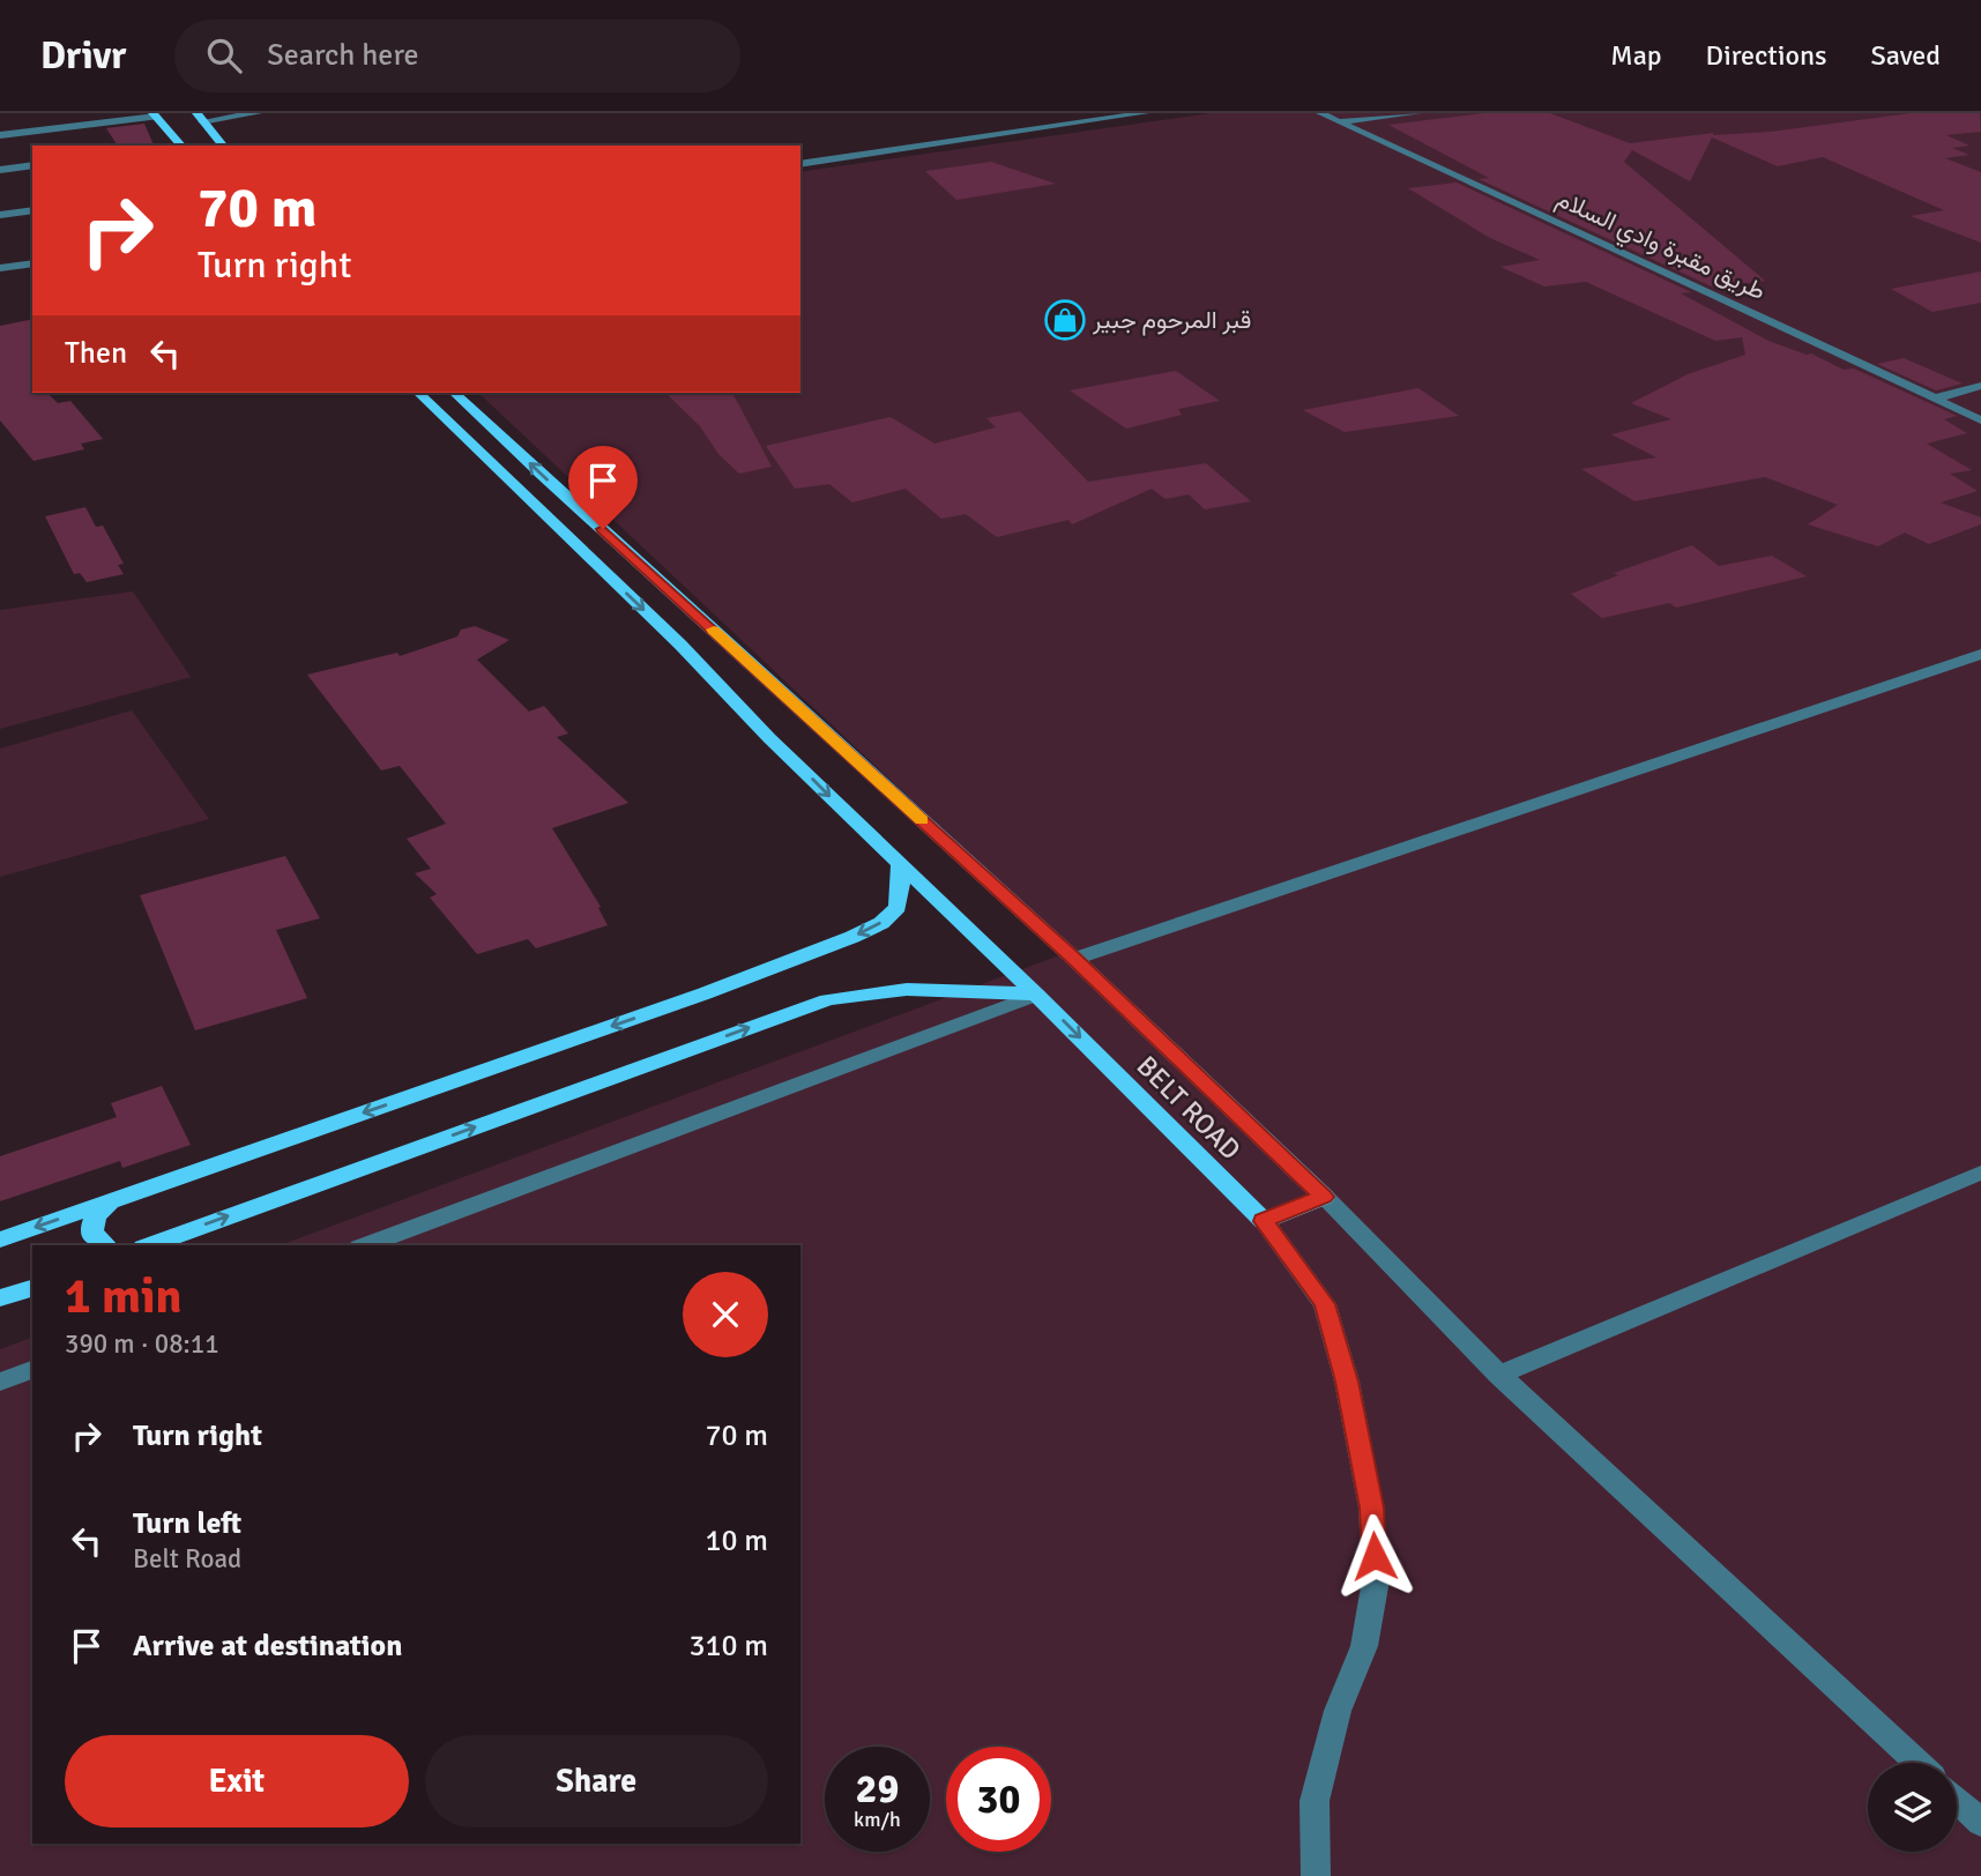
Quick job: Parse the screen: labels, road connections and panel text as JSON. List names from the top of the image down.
{
  "streets": {
    "main road": ["BELT ROAD"],
    "street": ["طريق مقبرة وادي السلام"]
  },
  "places": {
    "shop": ["قبر المرحوم جبير"]
  },
  "page": {
    "header": "Drivr",
    "search": "Search here",
    "nav": ["Map", "Directions", "Saved"],
    "turn": ["70 m", "Turn right"],
    "then": "Then",
    "heading": ["1 min", "390 m · 08:11"],
    "list": [
      {
        "name": "Turn right",
        "value": "70 m"
      },
      {
        "name": "Turn left",
        "note": "Belt Road",
        "value": "10 m"
      },
      {
        "name": "Arrive at destination",
        "value": "310 m"
      }
    ],
    "buttons": ["Exit", "Share"],
    "speed": "29 km/h",
    "limit": "30"
  }
}
